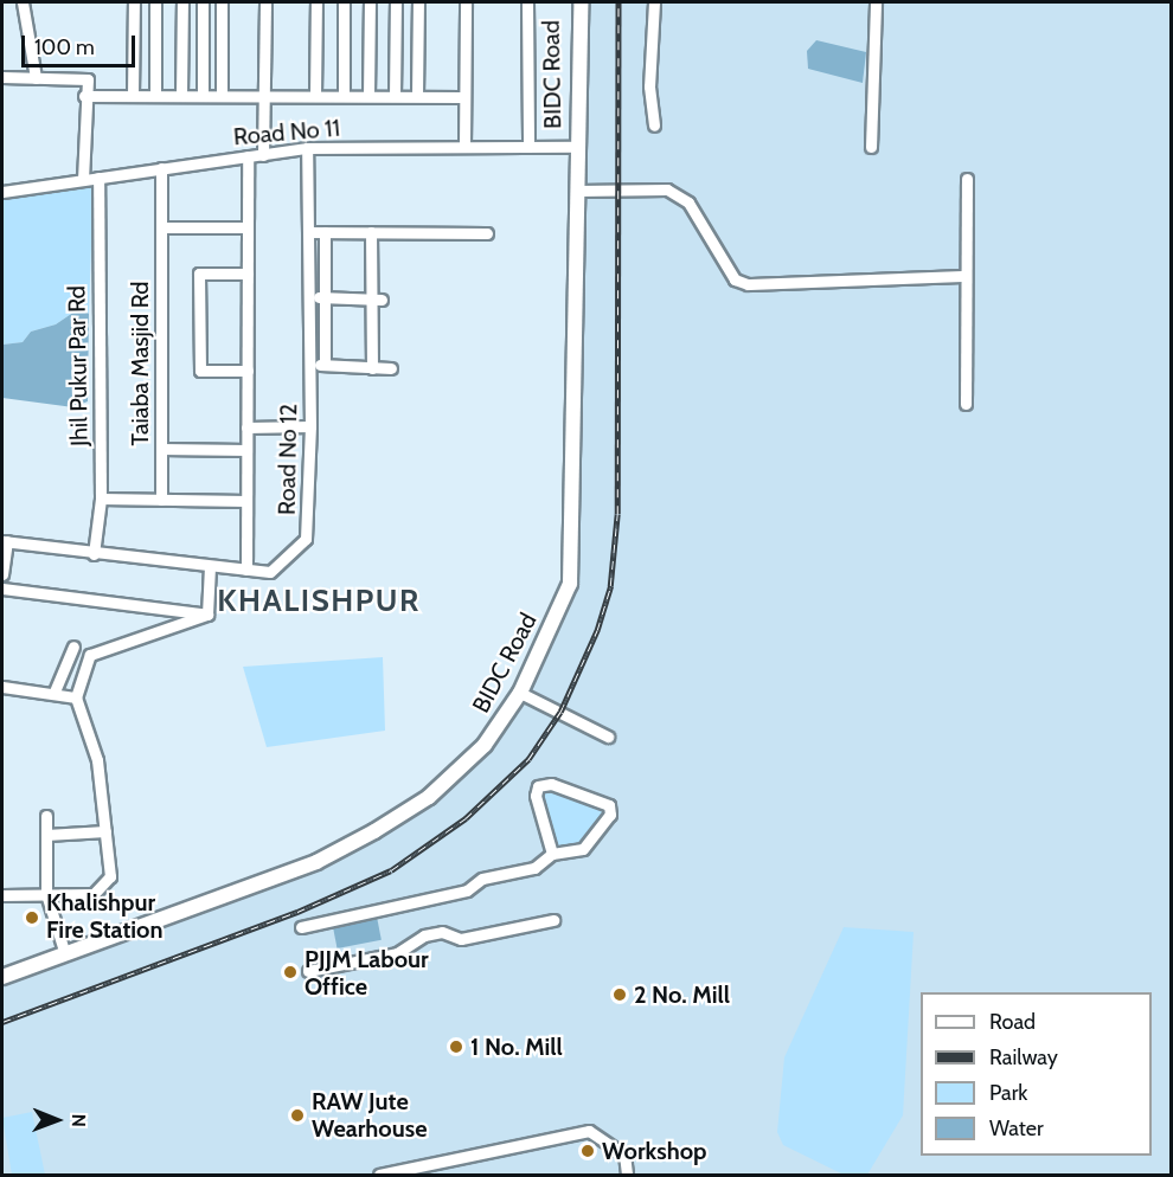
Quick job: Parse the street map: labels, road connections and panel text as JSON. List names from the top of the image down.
{
  "streets": {
    "main road": ["BIDC Road"],
    "street": [
      "Road No 11",
      "Taiaba Masjid Rd",
      "Jhil Pukur Par Rd",
      "Road No 12"
    ]
  },
  "crossings": [
    ["BIDC Road", "Road No 11"],
    ["Road No 11", "Taiaba Masjid Rd"],
    ["Road No 11", "Jhil Pukur Par Rd"],
    ["Road No 11", "Road No 12"],
    ["Jhil Pukur Par Rd", "Road No 12"]
  ],
  "districts": ["KHALISHPUR"],
  "places": [
    "Khalishpur Fire Station",
    "PJJM Labour Office",
    "2 No. Mill",
    "1 No. Mill",
    "RAW Jute Wearhouse",
    "Workshop"
  ],
  "legend": [
    "Road",
    "Railway",
    "Park",
    "Water"
  ],
  "scale_bar": "100 m",
  "north": "right"
}
